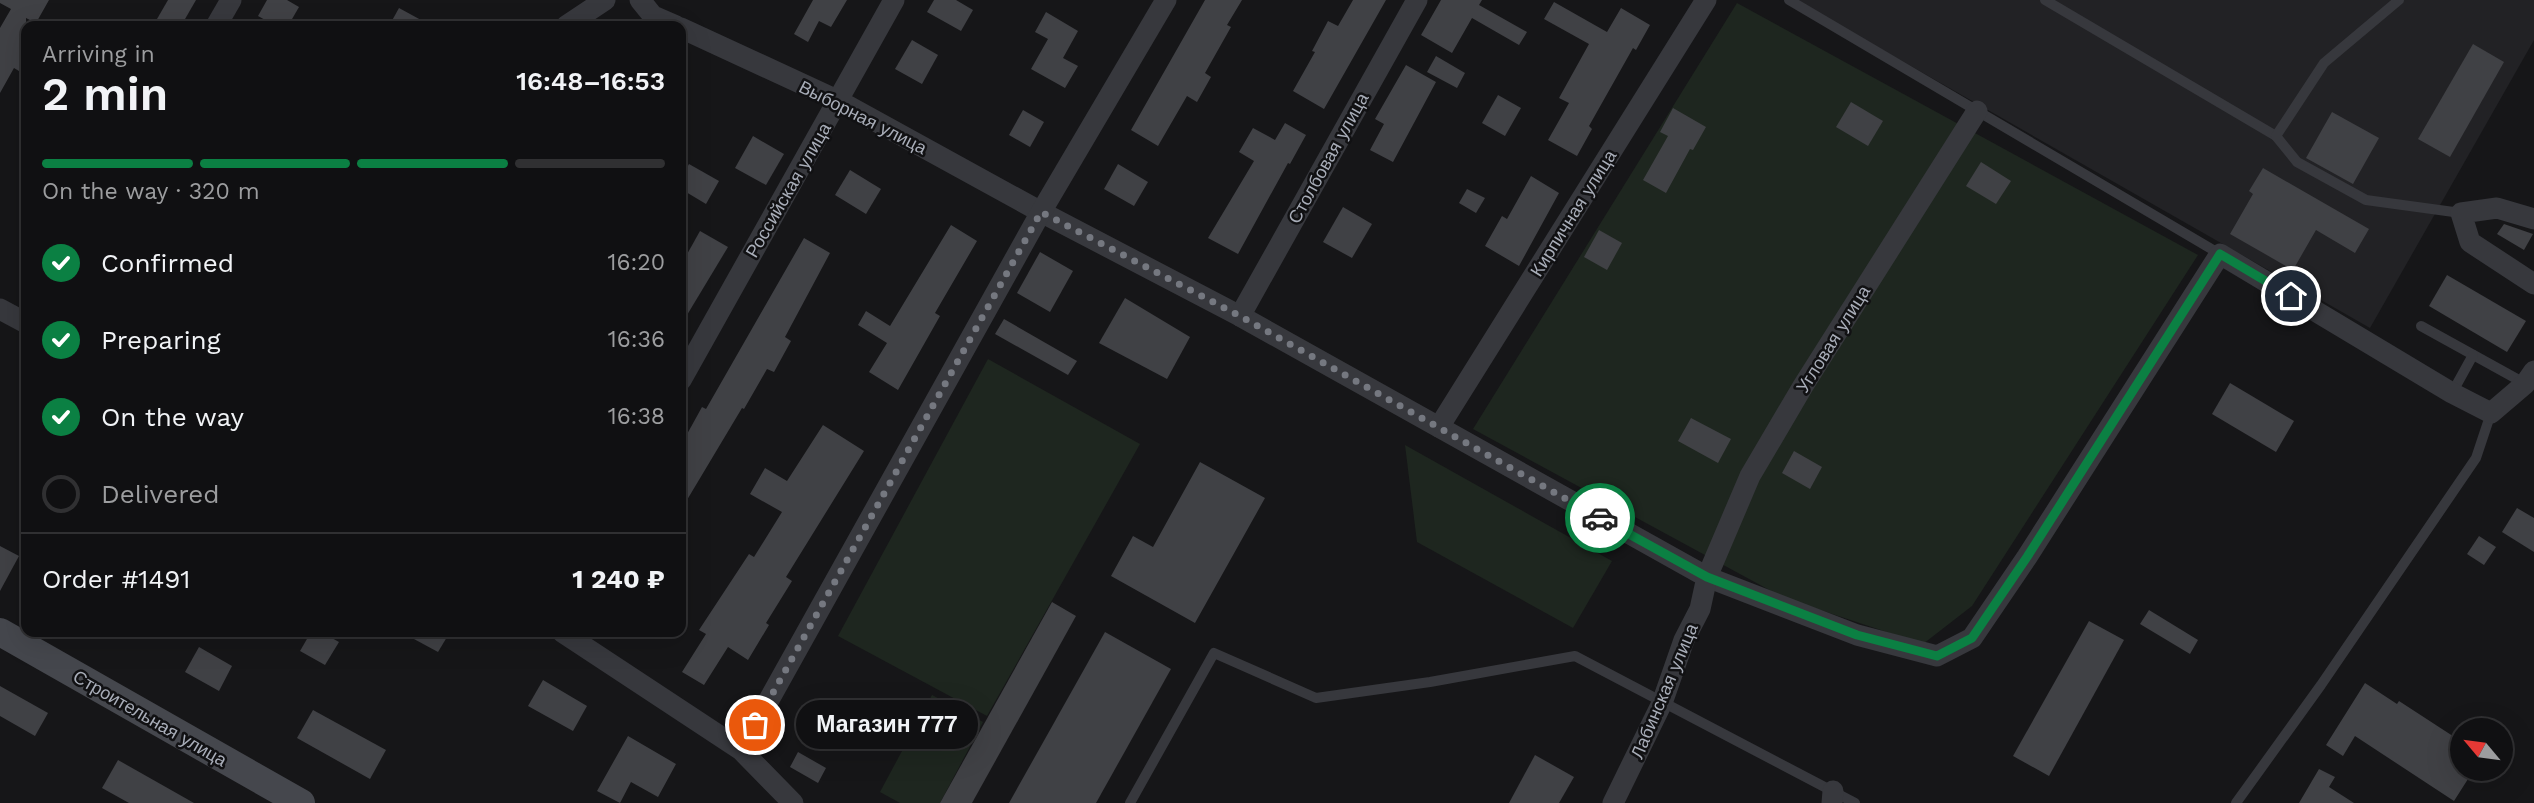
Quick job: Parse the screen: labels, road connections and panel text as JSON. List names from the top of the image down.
{
  "streets": {
    "street": [
      "Выборная улица",
      "Столбовая улица",
      "Российская улица",
      "Кирпичная улица",
      "Угловая улица",
      "Лабинская улица",
      "Строительная улица"
    ]
  },
  "crossings": [
    ["Выборная улица", "Столбовая улица"],
    ["Выборная улица", "Российская улица"],
    ["Выборная улица", "Кирпичная улица"],
    ["Выборная улица", "Угловая улица"],
    ["Выборная улица", "Лабинская улица"],
    ["Угловая улица", "Лабинская улица"]
  ],
  "places": ["Магазин 777"],
  "north": "top left",
  "page": {
    "heading": ["2 min", "Arriving in", "16:48–16:53"],
    "panel": ["Order #1491", "1 240 ₽"],
    "bar": "On the way · 320 m",
    "list": [
      ["Confirmed", "16:20"],
      ["Preparing", "16:36"],
      ["On the way", "16:38"],
      "Delivered"
    ],
    "bubble": "Магазин 777"
  }
}
